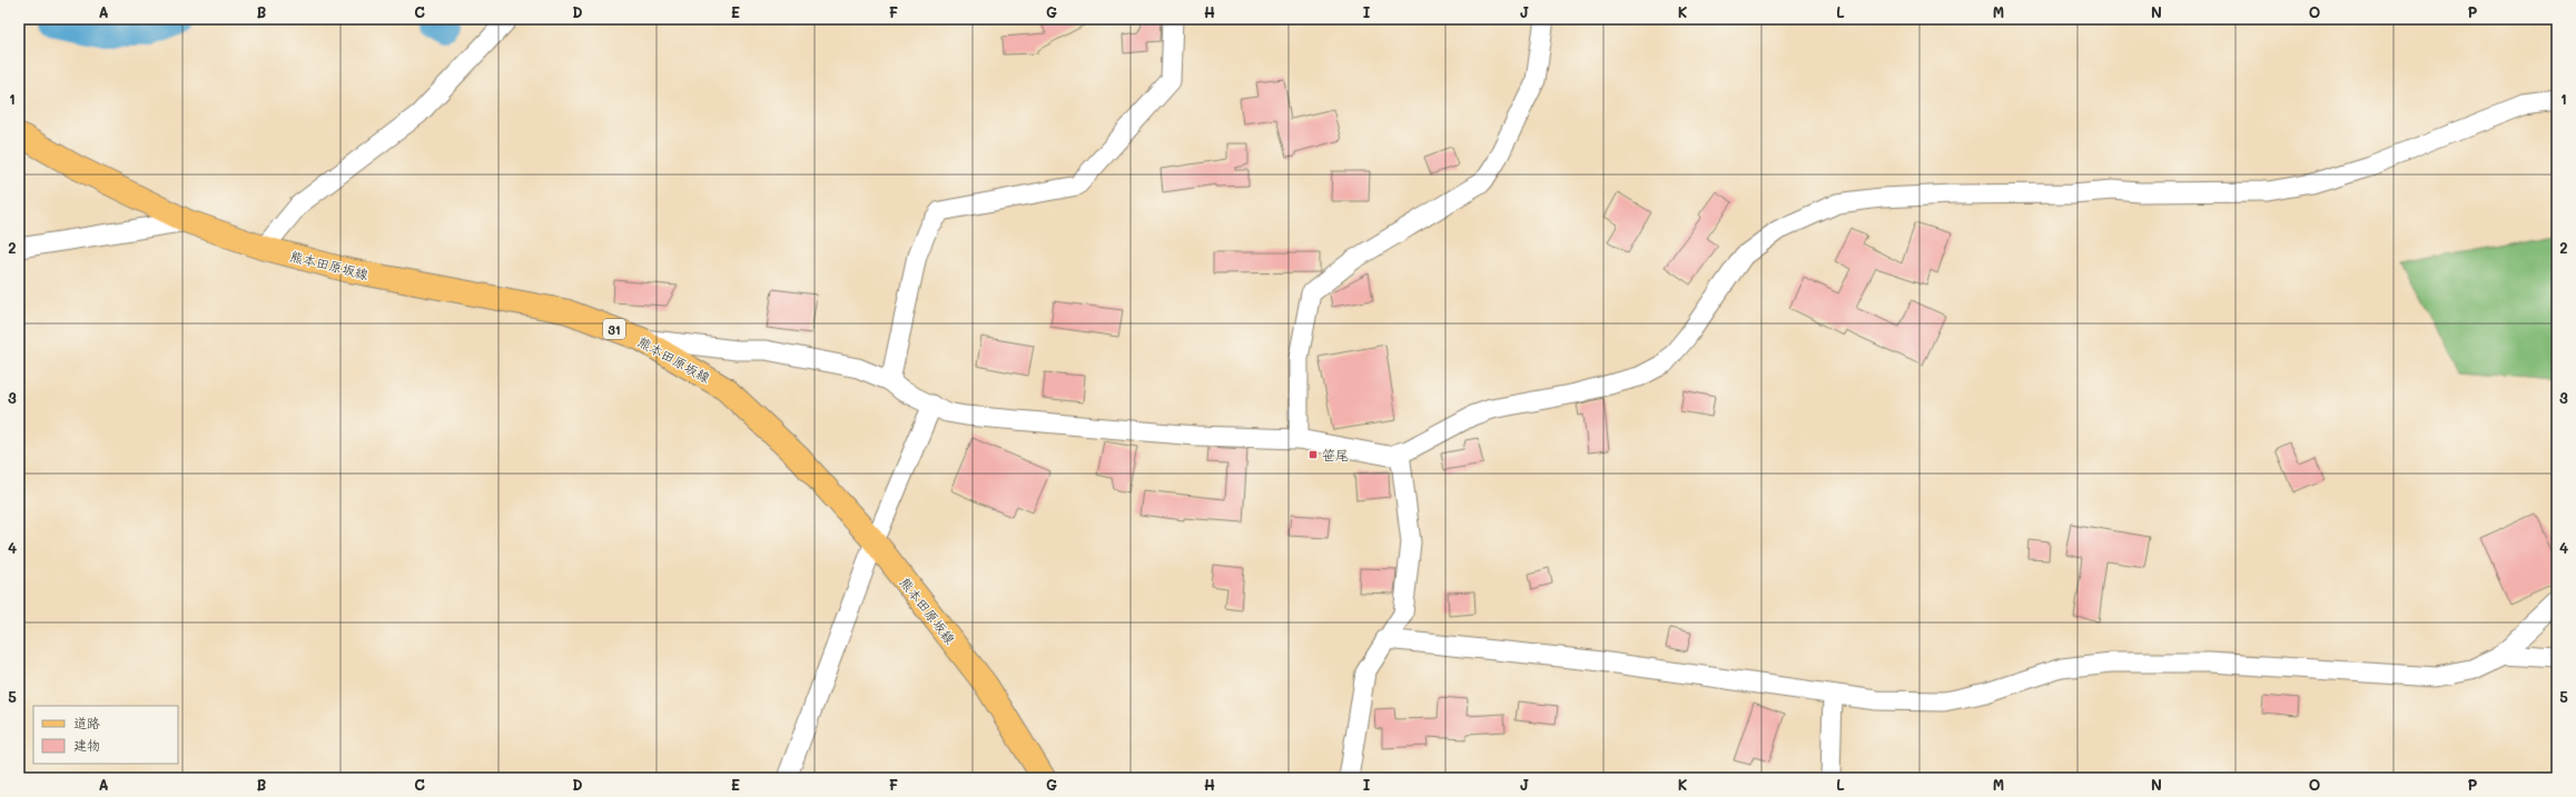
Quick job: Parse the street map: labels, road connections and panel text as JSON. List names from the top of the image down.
{
  "streets": {
    "main road": ["熊本田原坂線", "31"]
  },
  "places": {
    "transit": ["笹尾"]
  },
  "legend": ["道路", "建物"],
  "grid": {
    "columns": [
      "A",
      "B",
      "C",
      "D",
      "E",
      "F",
      "G",
      "H",
      "I",
      "J",
      "K",
      "L",
      "M",
      "N",
      "O",
      "P"
    ],
    "rows": [
      "1",
      "2",
      "3",
      "4",
      "5"
    ]
  }
}
